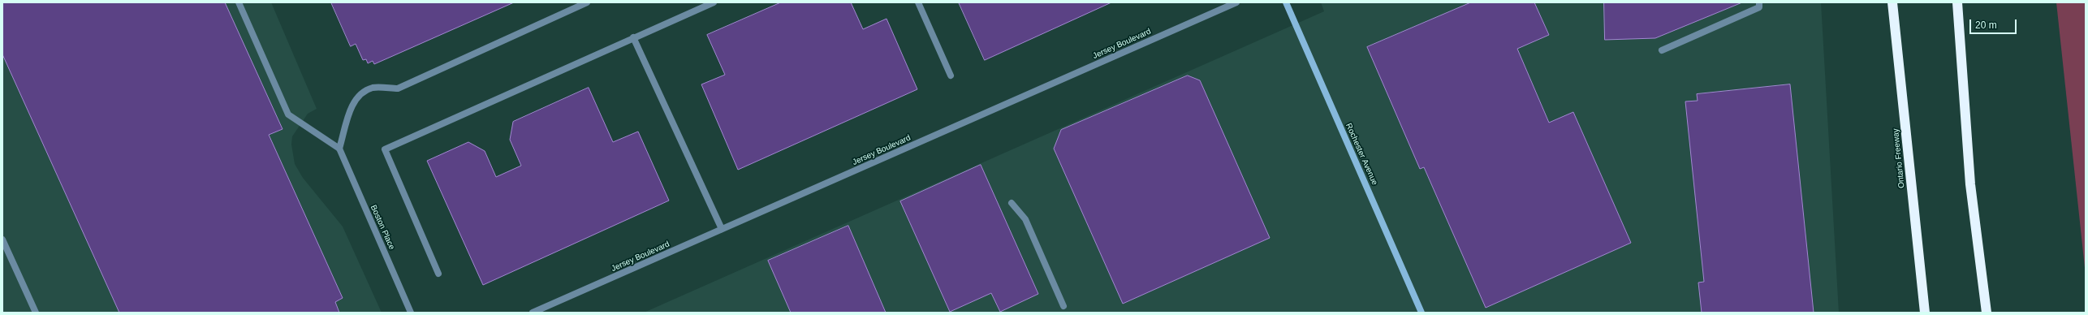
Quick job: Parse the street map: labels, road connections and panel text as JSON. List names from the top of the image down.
{
  "streets": {
    "highway": ["Ontario Freeway"],
    "main road": ["Rochester Avenue"],
    "street": ["Jersey Boulevard", "Boston Place"]
  },
  "scale_bar": "20 m"
}
